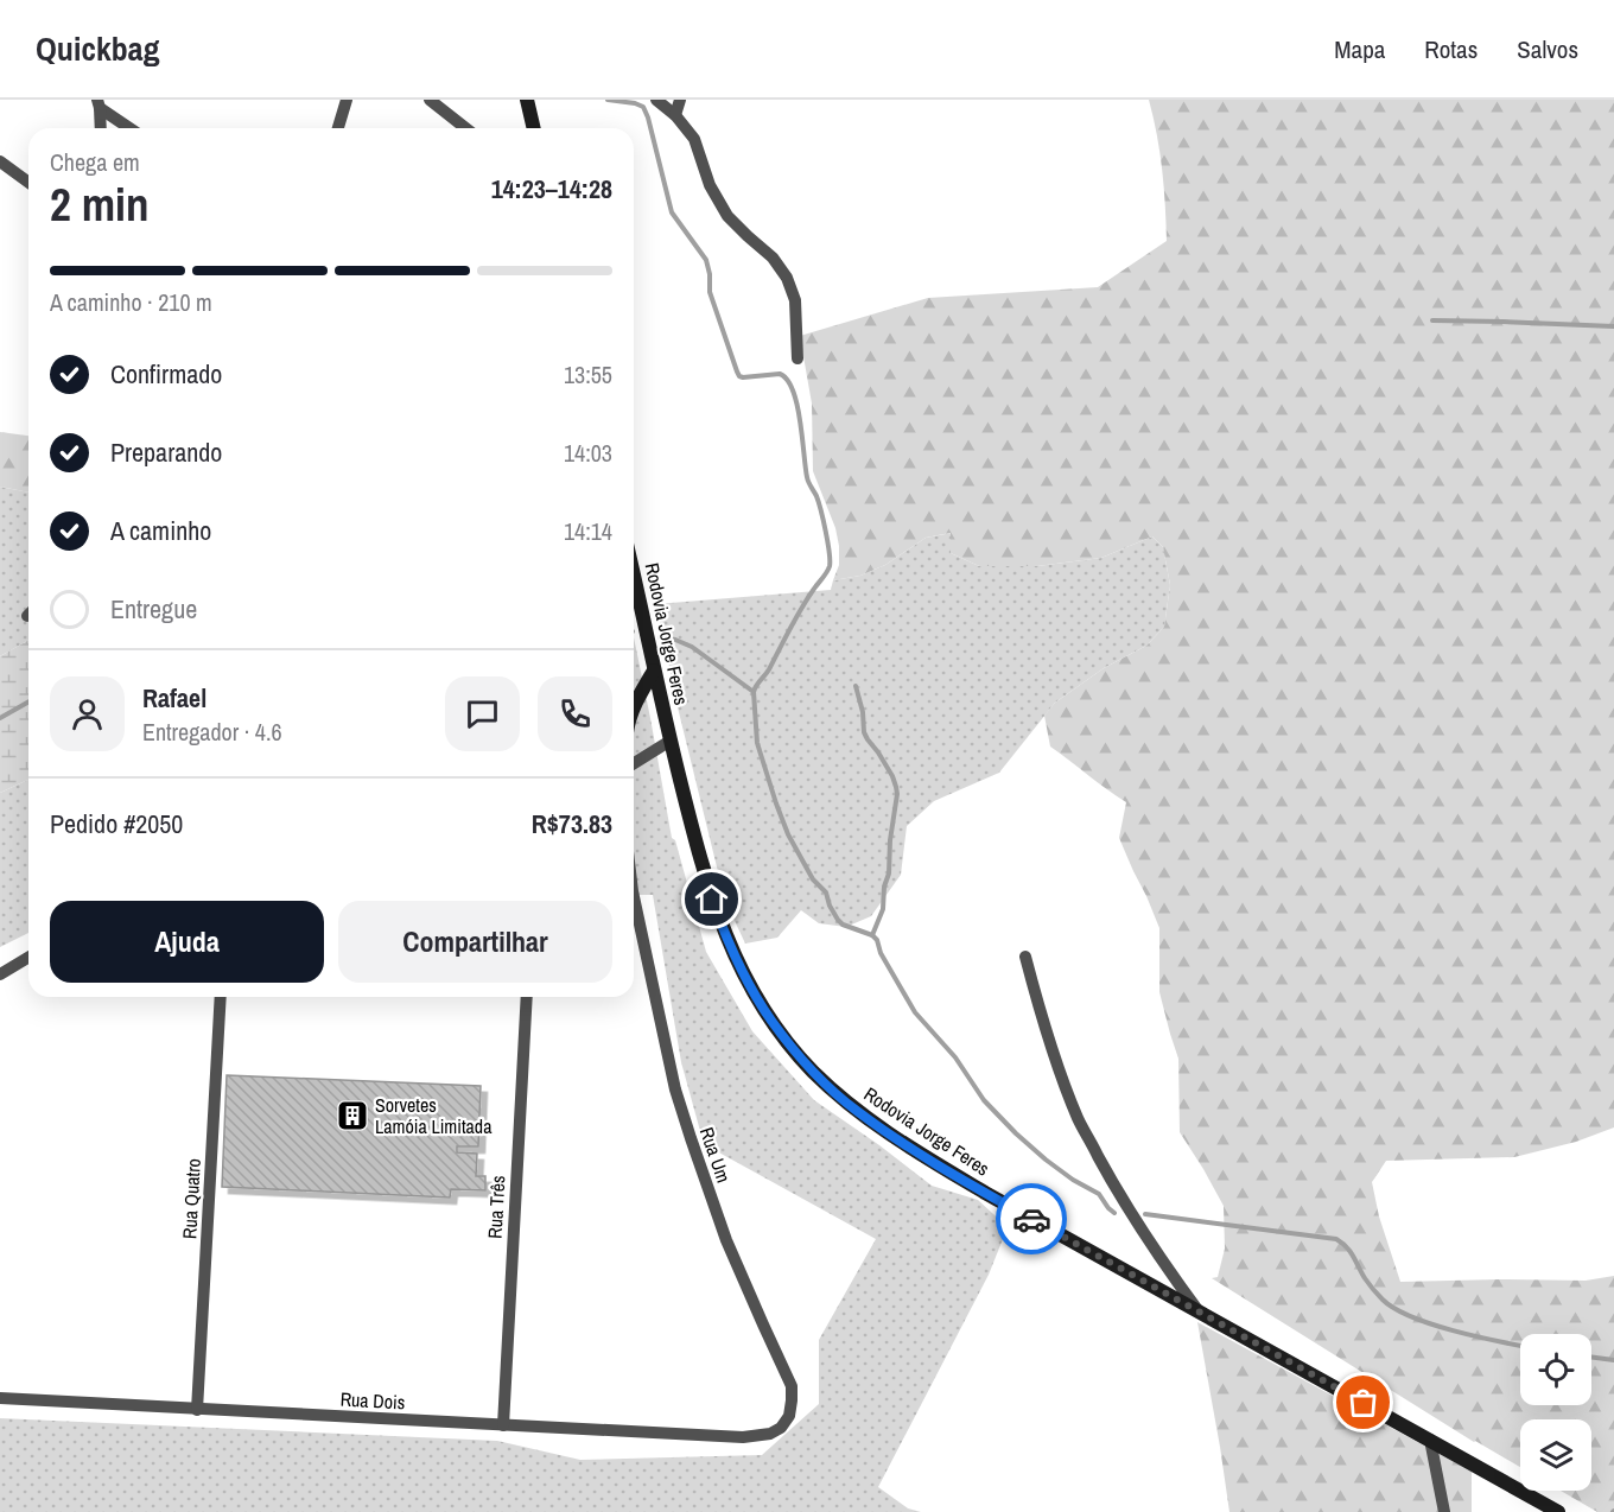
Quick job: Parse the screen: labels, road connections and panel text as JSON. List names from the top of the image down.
{
  "streets": {
    "main road": ["Rodovia Jorge Feres"],
    "street": [
      "Rua Um",
      "Rua Quatro",
      "Rua Três",
      "Rua Dois"
    ]
  },
  "crossings": [
    ["Rua Um", "Rua Dois"],
    ["Rua Quatro", "Rua Dois"],
    ["Rua Três", "Rua Dois"]
  ],
  "places": {
    "building": ["Sorvetes Lamóia Limitada"]
  },
  "page": {
    "header": "Quickbag",
    "nav": ["Mapa", "Rotas", "Salvos"],
    "heading": ["2 min", "Chega em", "14:23–14:28"],
    "panel": [
      "Rafael",
      "Entregador · 4.6",
      "Pedido #2050",
      "R$73.83"
    ],
    "bar": "A caminho · 210 m",
    "list": [
      ["Confirmado", "13:55"],
      ["Preparando", "14:03"],
      ["A caminho", "14:14"],
      "Entregue"
    ],
    "buttons": ["Ajuda", "Compartilhar"]
  }
}
